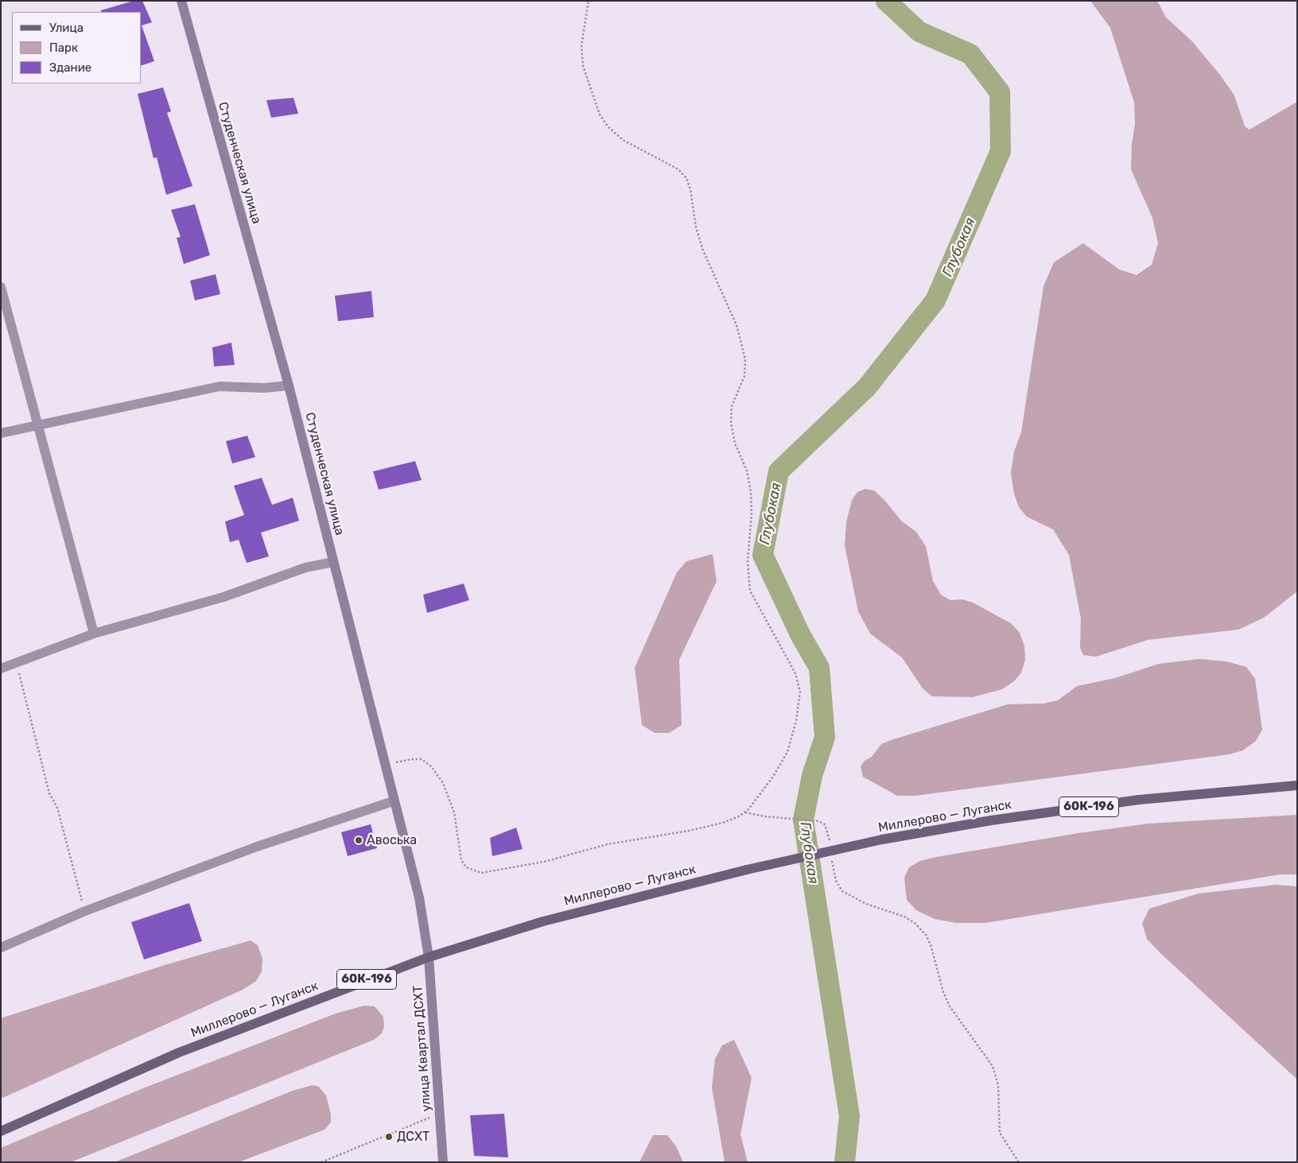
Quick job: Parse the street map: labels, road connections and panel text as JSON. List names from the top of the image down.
{
  "streets": {
    "main road": ["60К-196", "Миллерово — Луганск"],
    "street": ["Студенческая улица", "улица Квартал ДСХТ"]
  },
  "crossings": [
    ["Студенческая улица", "Миллерово — Луганск"],
    ["Студенческая улица", "улица Квартал ДСХТ"],
    ["Миллерово — Луганск", "улица Квартал ДСХТ"]
  ],
  "water": ["Глубокая"],
  "places": ["Авоська", "ДСХТ"],
  "legend": ["Улица", "Парк", "Здание"]
}
